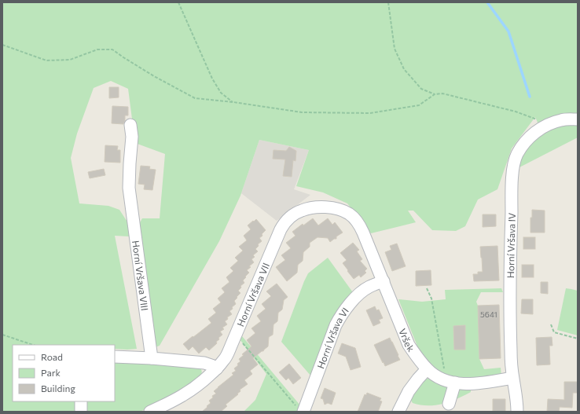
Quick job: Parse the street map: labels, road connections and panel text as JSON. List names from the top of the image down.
{
  "streets": {
    "street": [
      "Horní Vršava IV",
      "Horní Vršava VIII",
      "Horní Vršava VII",
      "Horní Vršava VI",
      "Vršek"
    ]
  },
  "crossings": [
    ["Horní Vršava IV", "Vršek"],
    ["Horní Vršava VII", "Vršek"],
    ["Horní Vršava VI", "Vršek"]
  ],
  "house_numbers": ["5641"],
  "legend": ["Road", "Park", "Building"]
}
